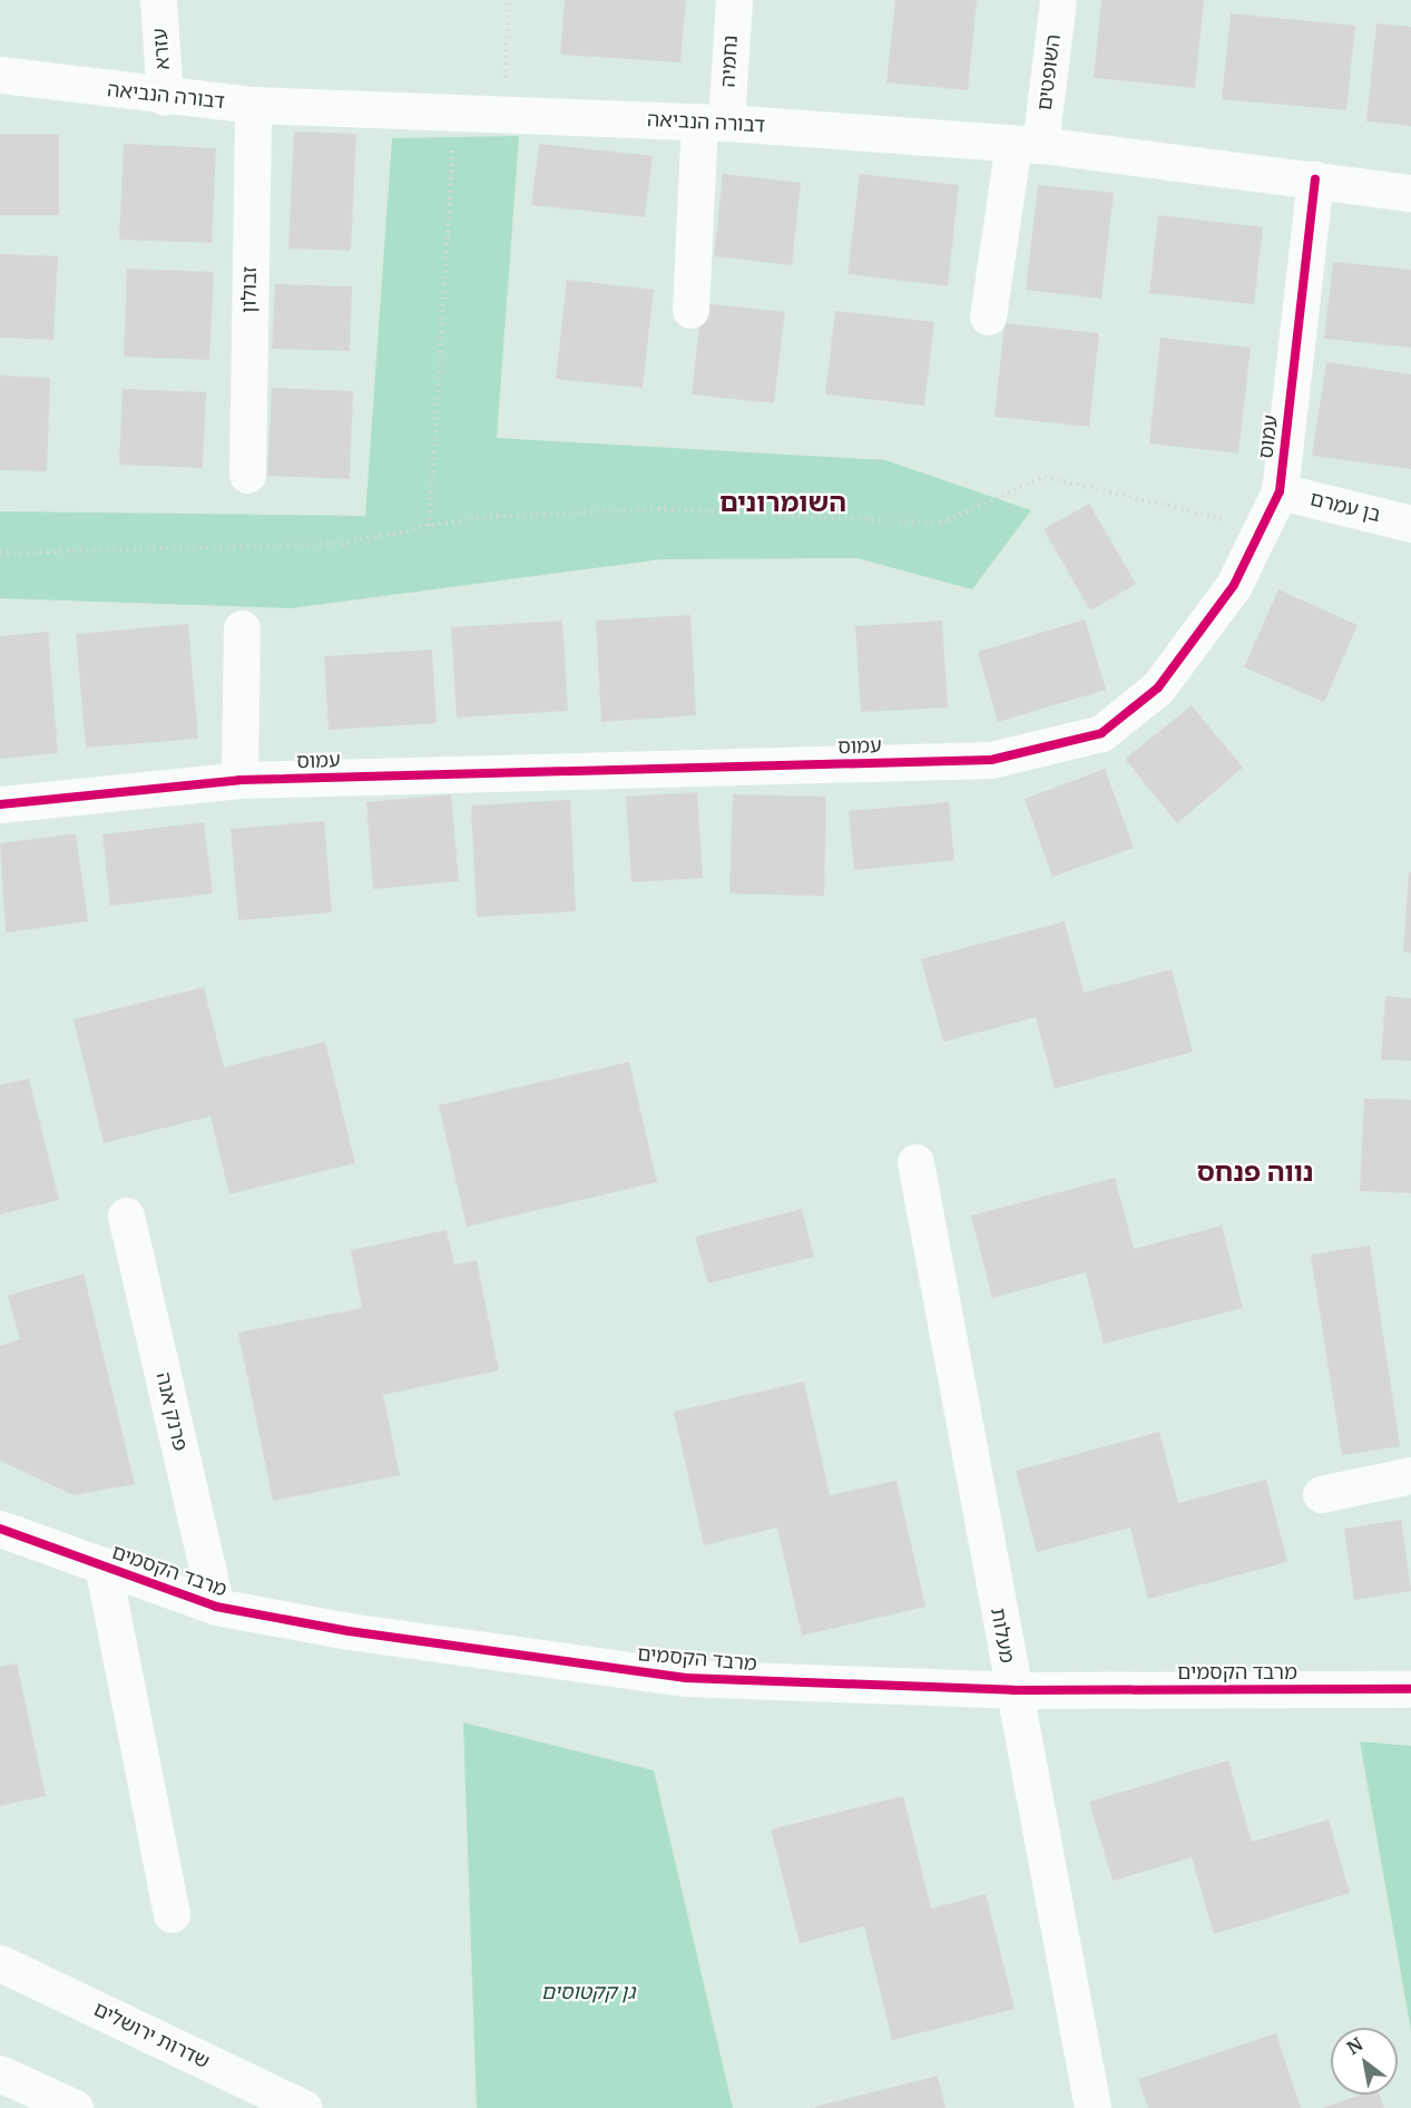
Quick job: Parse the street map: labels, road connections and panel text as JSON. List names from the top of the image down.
{
  "streets": {
    "street": [
      "עזרא",
      "נחמיה",
      "השופטים",
      "דבורה הנביאה",
      "זבולון",
      "עמוס",
      "בן עמרם",
      "פרנק אנה",
      "מרבד הקסמים",
      "מעלות",
      "שדרות ירושלים"
    ]
  },
  "crossings": [
    ["עזרא", "דבורה הנביאה"],
    ["נחמיה", "דבורה הנביאה"],
    ["השופטים", "דבורה הנביאה"],
    ["דבורה הנביאה", "זבולון"],
    ["דבורה הנביאה", "עמוס"],
    ["עמוס", "בן עמרם"],
    ["פרנק אנה", "מרבד הקסמים"],
    ["מרבד הקסמים", "מעלות"]
  ],
  "districts": ["השומרונים", "נווה פנחס"],
  "parks": ["גן קקטוסים"],
  "north": "top left"
}
